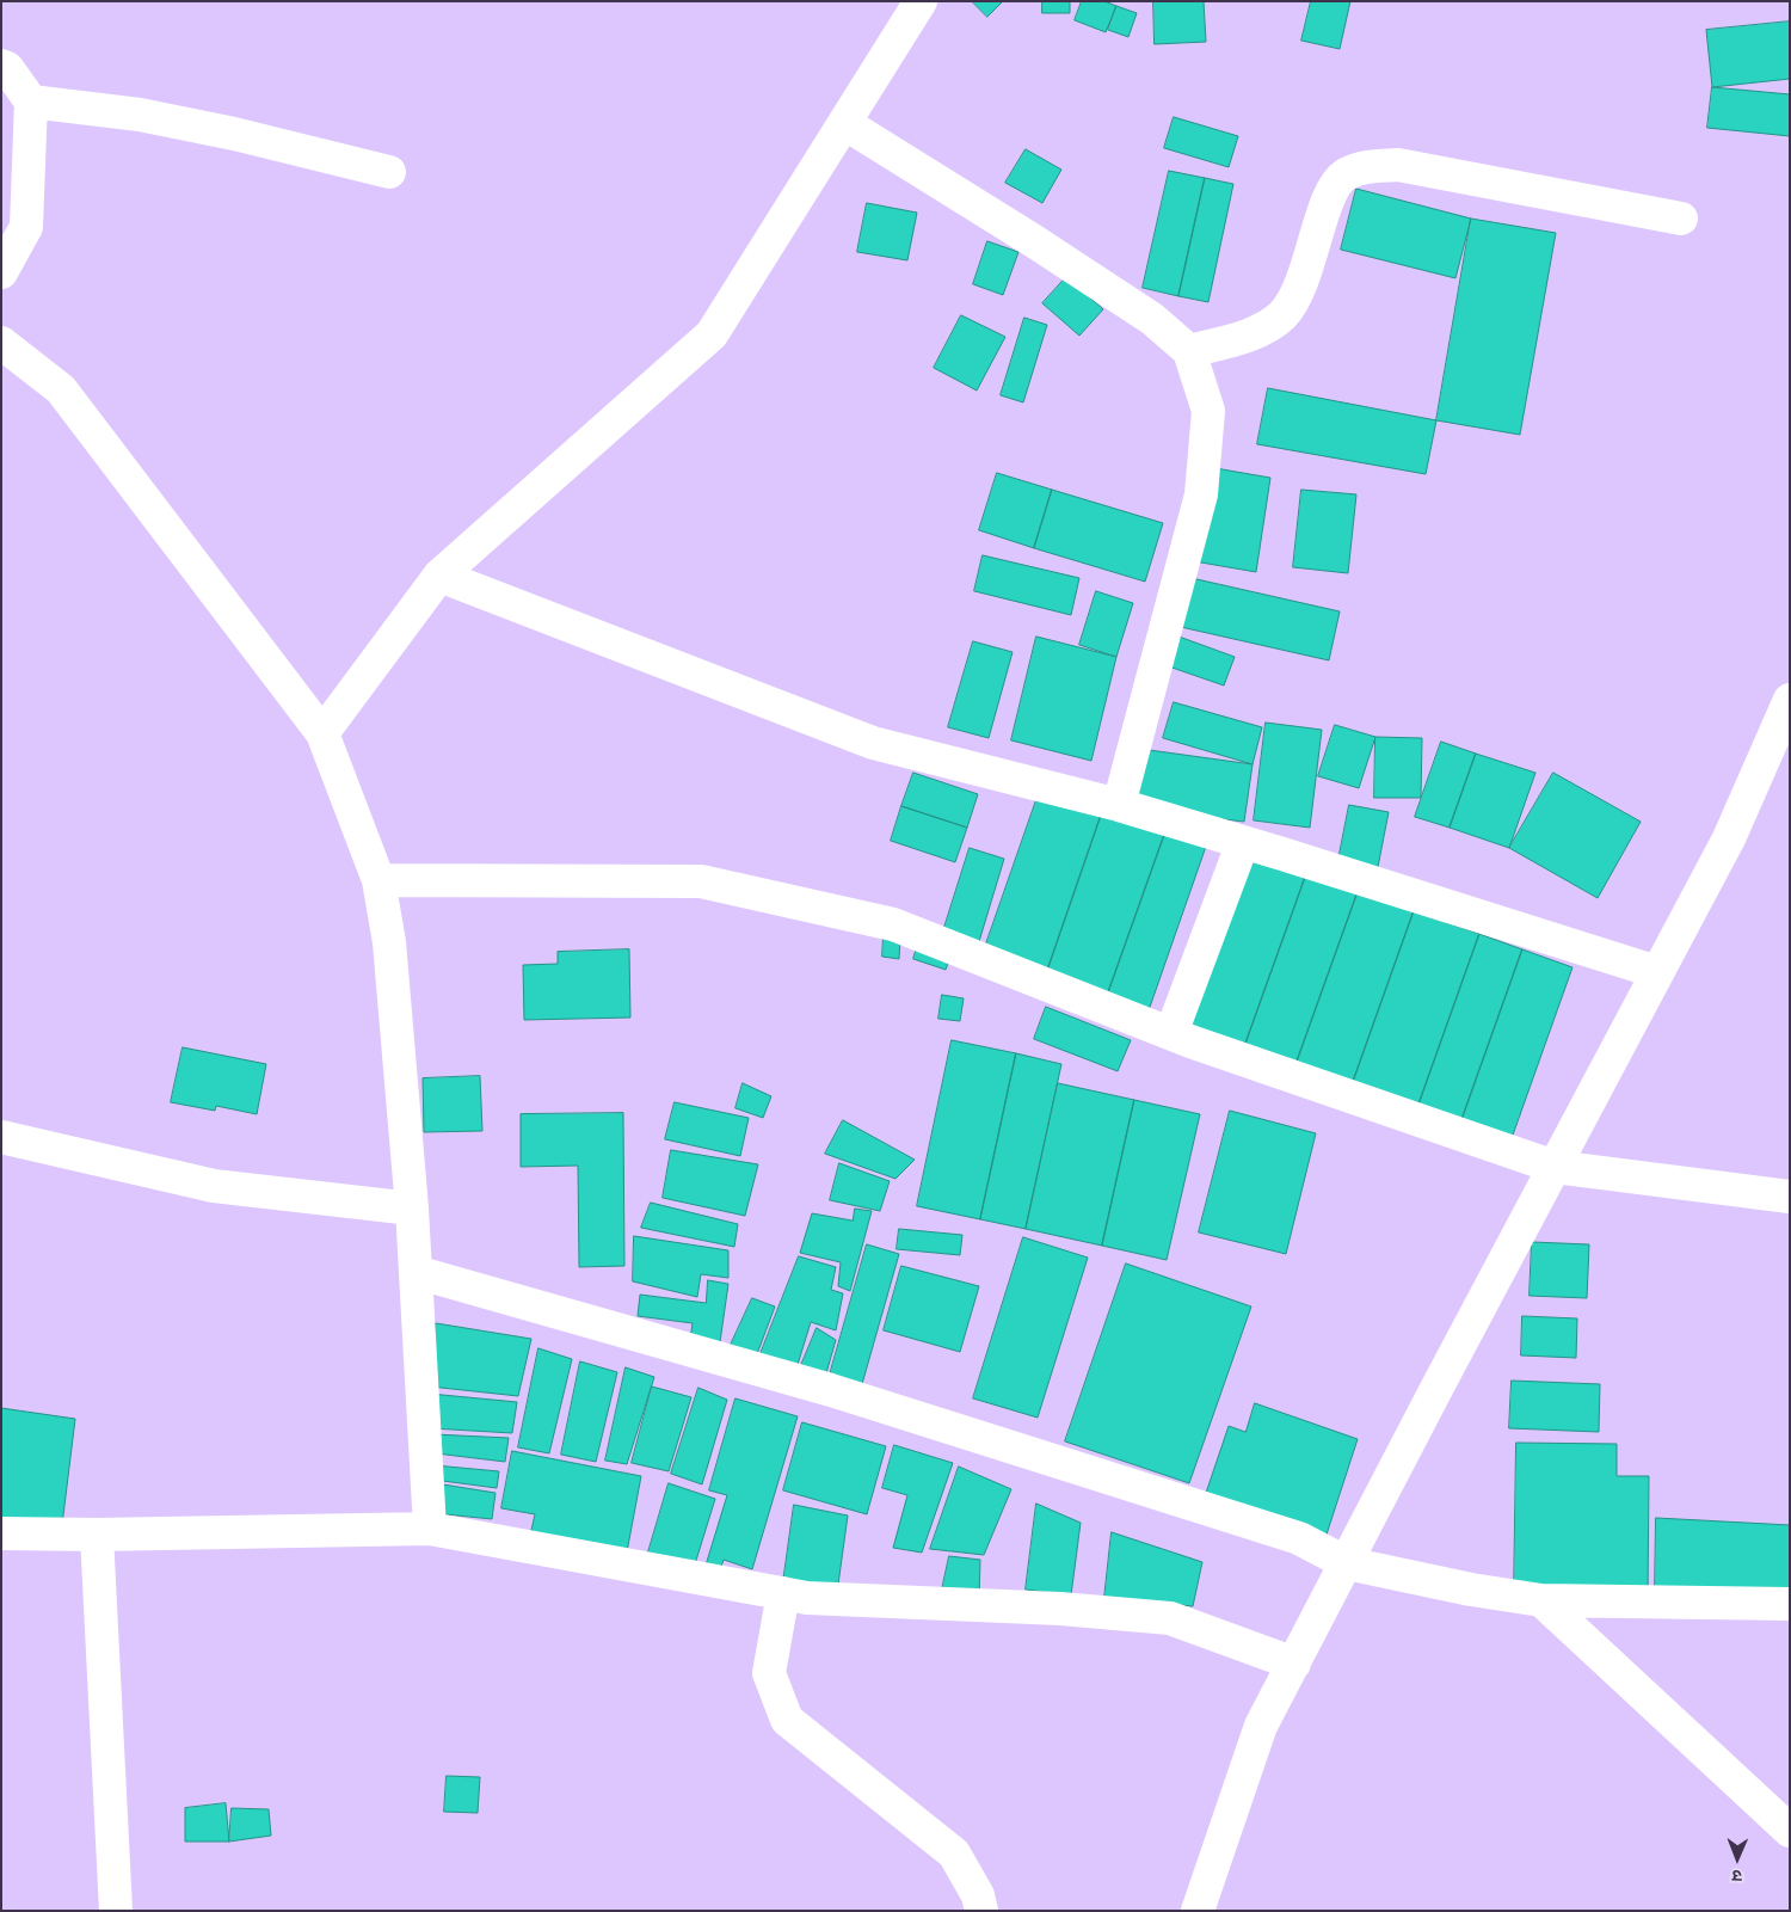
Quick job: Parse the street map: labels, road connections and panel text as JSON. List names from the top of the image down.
{
  "north": "bottom"
}
